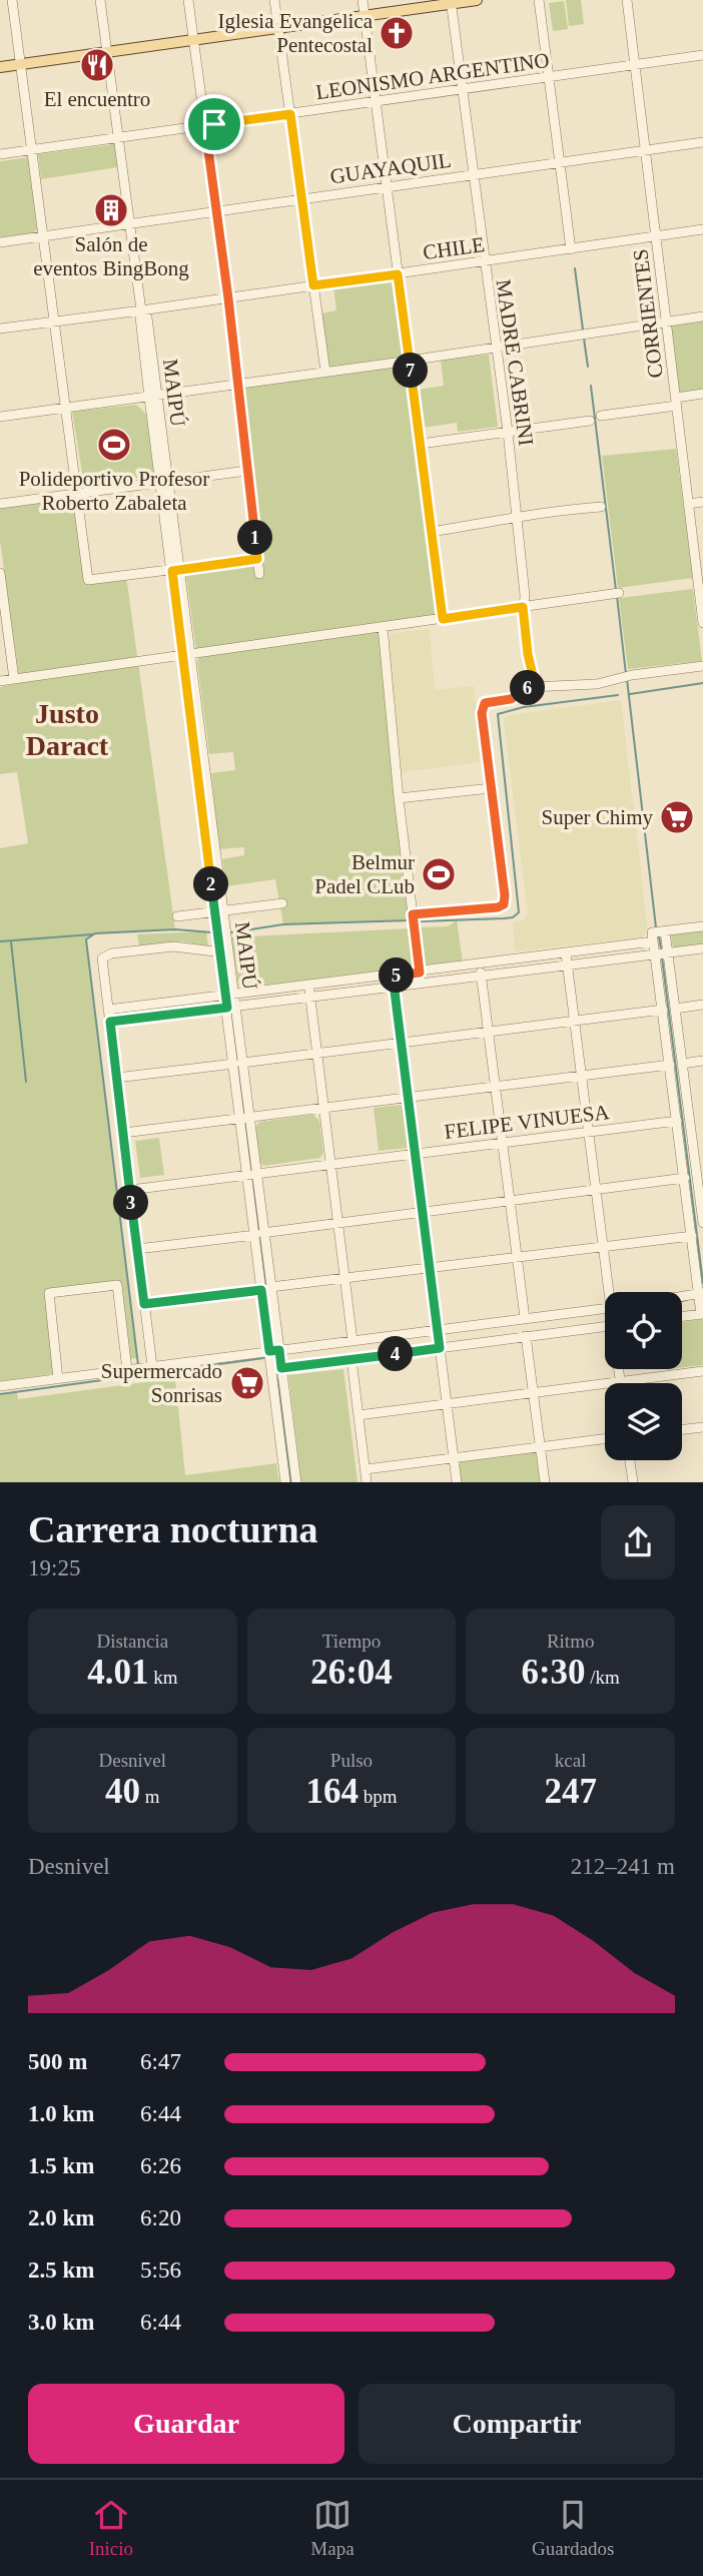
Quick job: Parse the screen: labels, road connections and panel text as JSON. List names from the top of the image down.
{
  "streets": {
    "street": [
      "LEONISMO ARGENTINO",
      "GUAYAQUIL",
      "CHILE",
      "CORRIENTES",
      "MADRE CABRINI",
      "MAIPÚ",
      "FELIPE VINUESA"
    ]
  },
  "crossings": [
    ["LEONISMO ARGENTINO", "CORRIENTES"],
    ["LEONISMO ARGENTINO", "MADRE CABRINI"],
    ["LEONISMO ARGENTINO", "MAIPÚ"],
    ["GUAYAQUIL", "CORRIENTES"],
    ["GUAYAQUIL", "MADRE CABRINI"],
    ["GUAYAQUIL", "MAIPÚ"],
    ["CHILE", "CORRIENTES"],
    ["CHILE", "MADRE CABRINI"],
    ["CHILE", "MAIPÚ"],
    ["MAIPÚ", "FELIPE VINUESA"]
  ],
  "districts": ["Justo Daract"],
  "places": {
    "church": ["Iglesia Evangelica Pentecostal"],
    "restaurant": ["El encuentro"],
    "building": ["Salón de eventos BingBong"],
    "sports": ["Polideportivo Profesor Roberto Zabaleta", "Belmur Padel CLub"],
    "supermarket": ["Super Chimy", "Supermercado Sonrisas"]
  },
  "page": {
    "pins": [
      "7",
      "1",
      "6",
      "2",
      "5",
      "3",
      "4"
    ],
    "heading": ["Carrera nocturna", "19:25"],
    "stats": [
      ["Distancia", "4.01 km"],
      ["Tiempo", "26:04"],
      ["Ritmo", "6:30 /km"],
      ["Desnivel", "40 m"],
      ["Pulso", "164 bpm"],
      ["kcal", "247"]
    ],
    "chart": ["Desnivel", "212–241 m"],
    "list": [
      {
        "name": "500 m",
        "note": "6:47"
      },
      {
        "name": "1.0 km",
        "note": "6:44"
      },
      {
        "name": "1.5 km",
        "note": "6:26"
      },
      {
        "name": "2.0 km",
        "note": "6:20"
      },
      {
        "name": "2.5 km",
        "note": "5:56"
      },
      {
        "name": "3.0 km",
        "note": "6:44"
      }
    ],
    "buttons": ["Guardar", "Compartir"],
    "tabs": ["Inicio", "Mapa", "Guardados"]
  }
}
